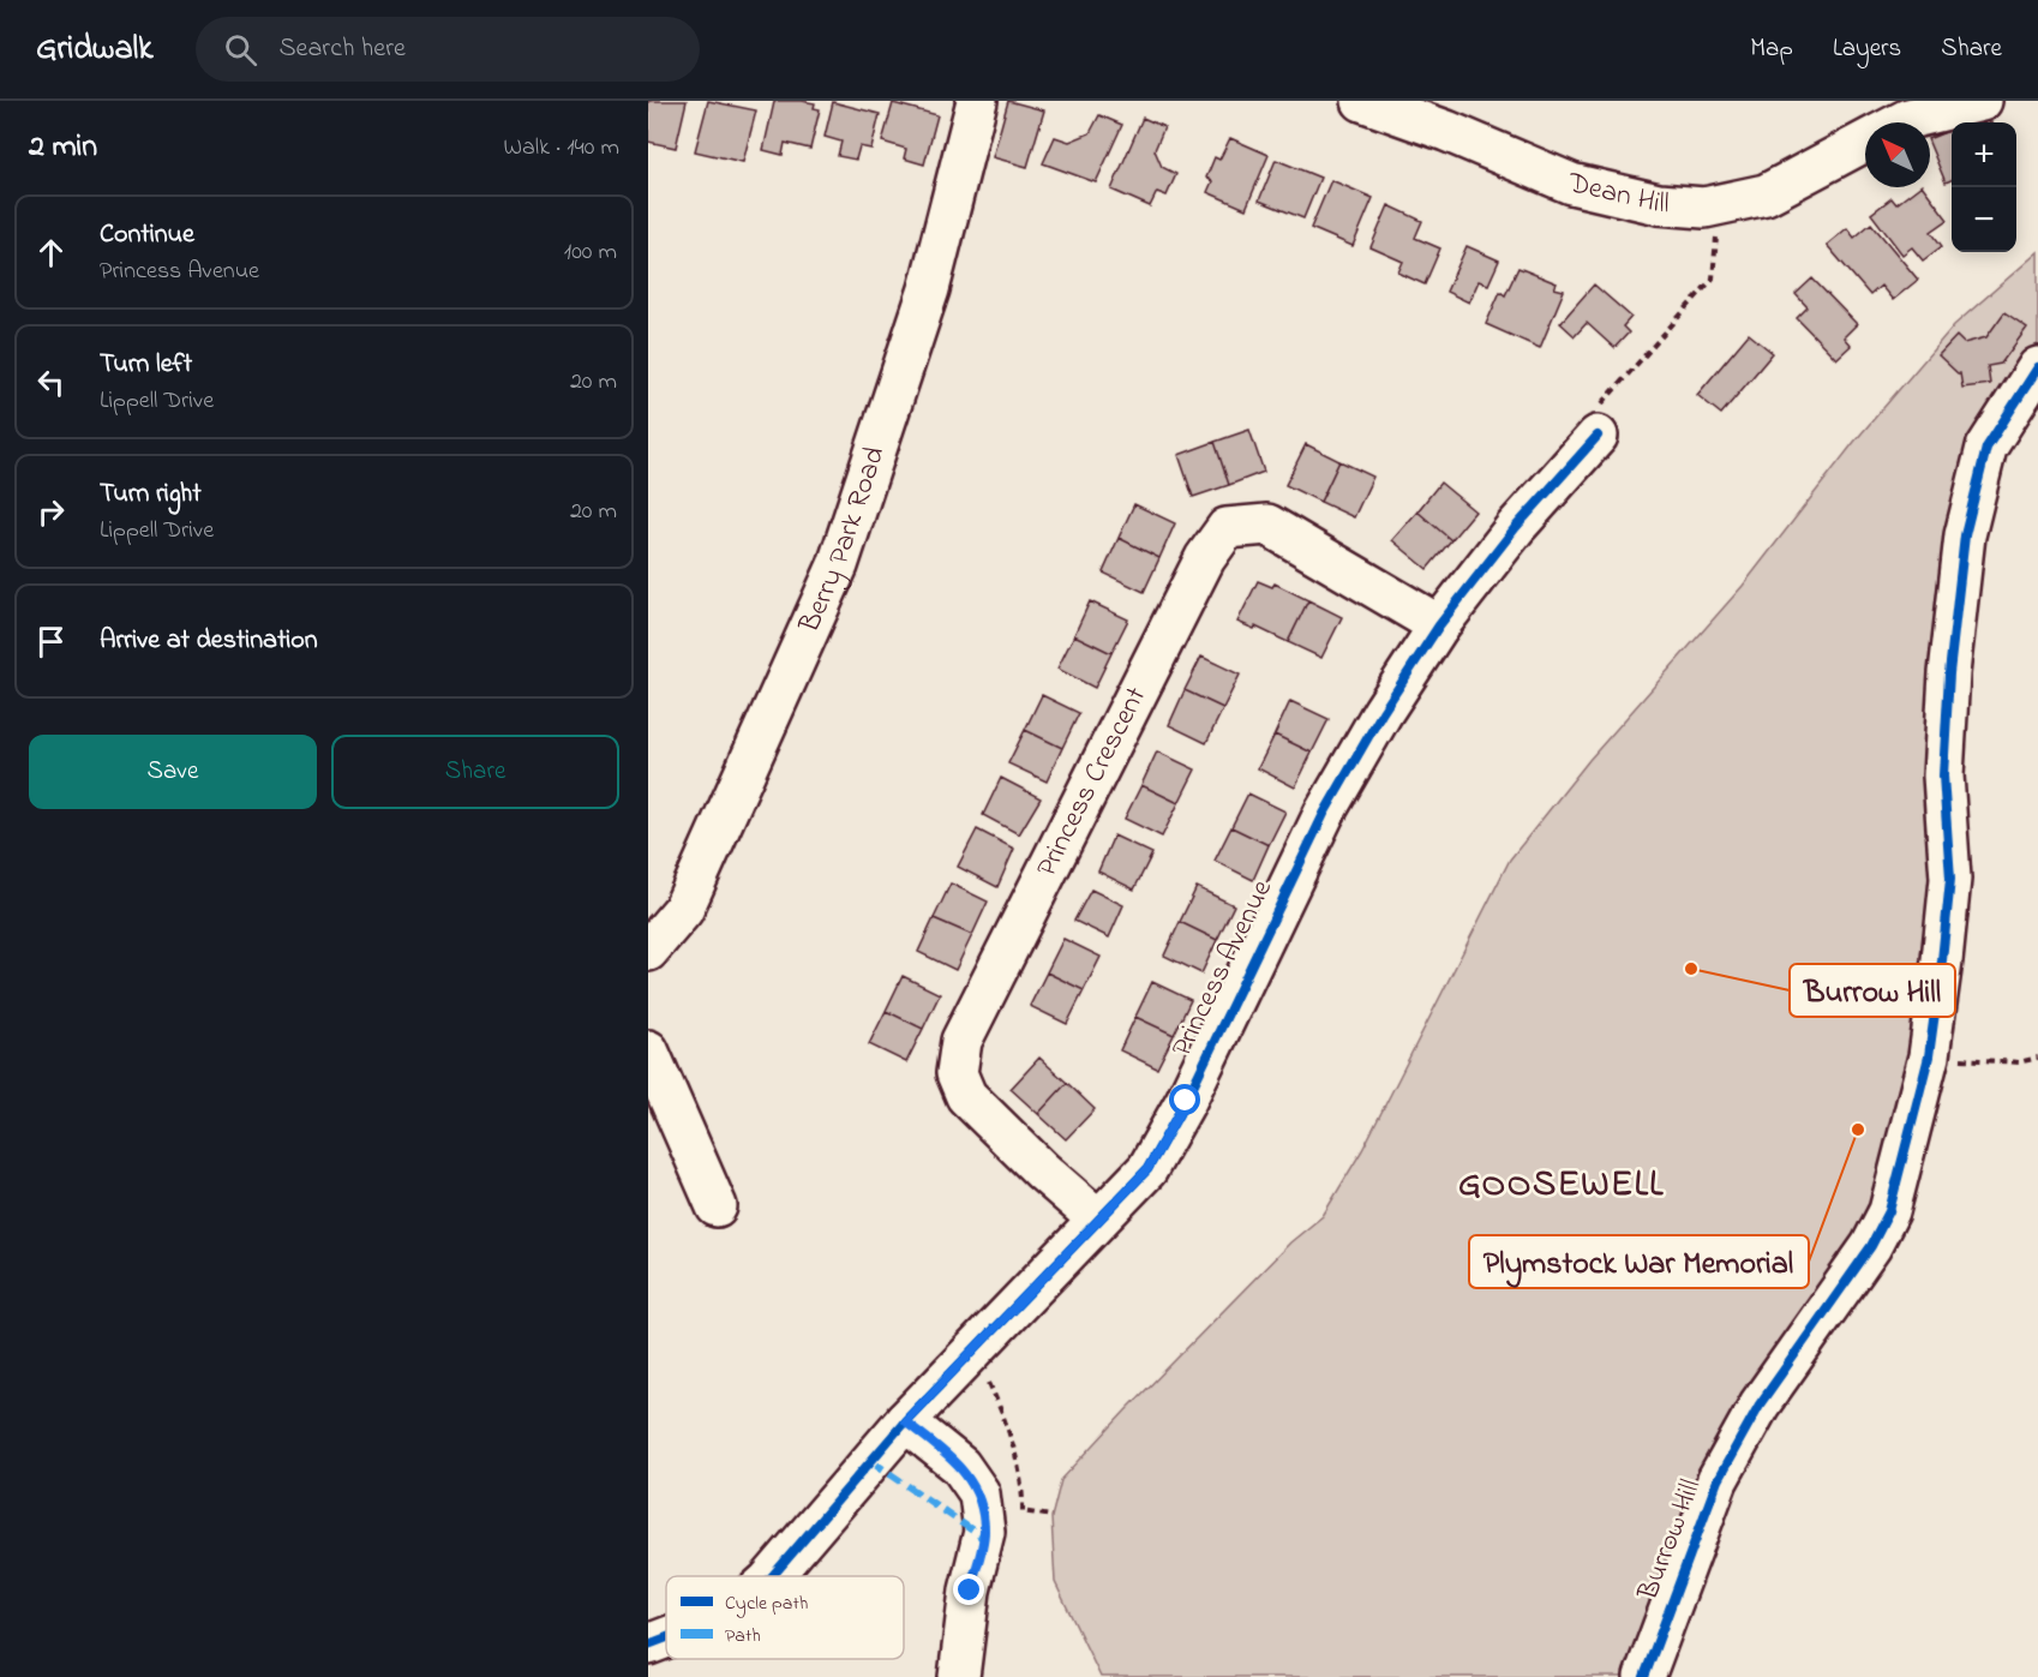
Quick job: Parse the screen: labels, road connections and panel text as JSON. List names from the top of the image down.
{
  "streets": {
    "street": [
      "Dean Hill",
      "Berry Park Road",
      "Princess Crescent",
      "Princess Avenue",
      "Burrow Hill"
    ]
  },
  "crossings": [
    ["Princess Crescent", "Princess Avenue"]
  ],
  "districts": ["GOOSEWELL"],
  "places": ["Burrow Hill", "Plymstock War Memorial"],
  "legend": ["Cycle path", "Path"],
  "north": "top left",
  "page": {
    "header": "Gridwalk",
    "search": "Search here",
    "nav": ["Map", "Layers", "Share"],
    "heading": ["2 min", "Walk · 140 m"],
    "map_buttons": ["+", "−"],
    "list": [
      ["Continue", "Princess Avenue", "100 m"],
      ["Turn left", "Lippell Drive", "20 m"],
      ["Turn right", "Lippell Drive", "20 m"],
      "Arrive at destination"
    ],
    "buttons": ["Save", "Share"]
  }
}
